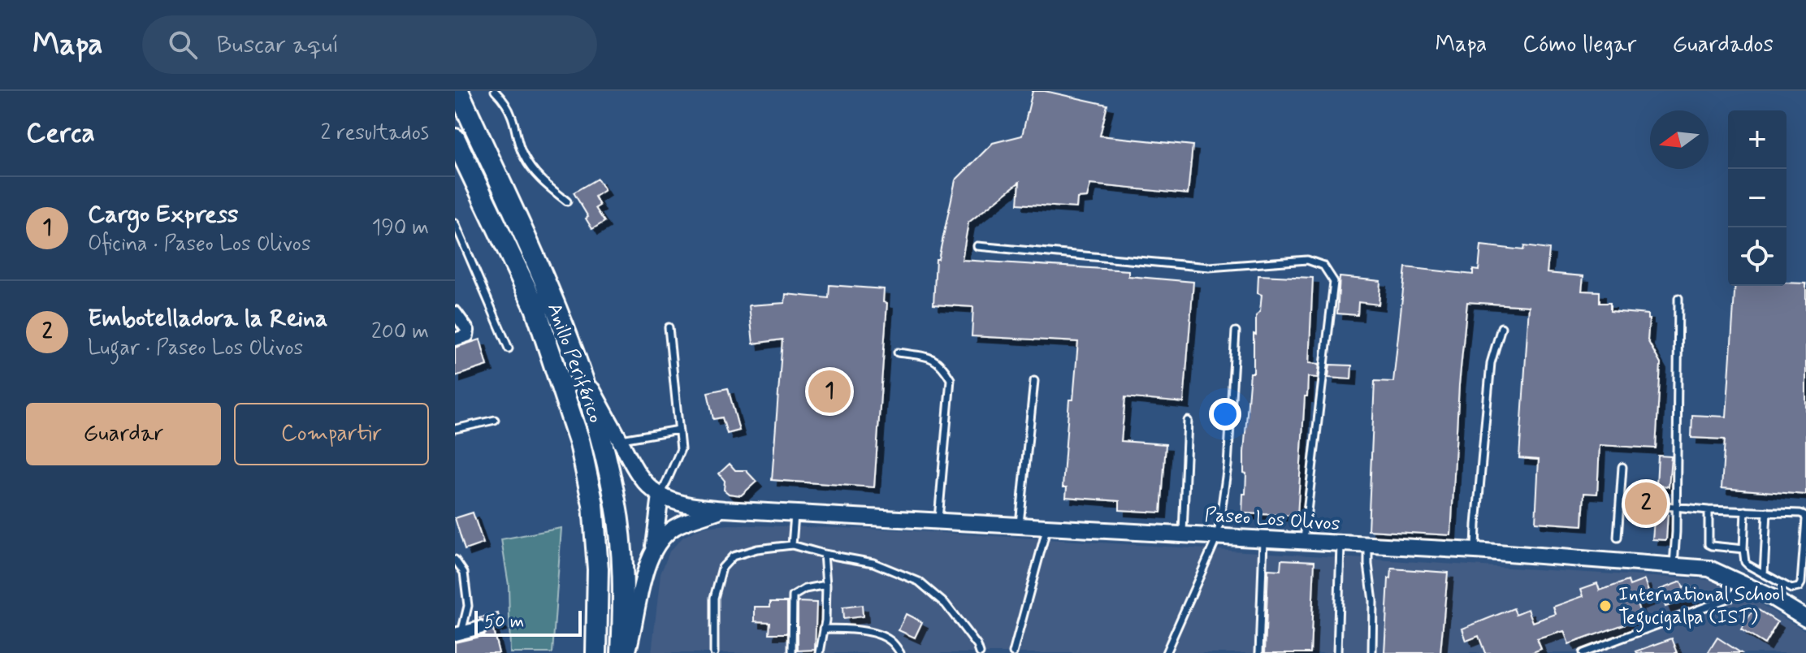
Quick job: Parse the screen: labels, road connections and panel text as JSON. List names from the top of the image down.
{
  "streets": {
    "highway": ["Anillo Periférico"],
    "street": ["Paseo Los Olivos"]
  },
  "crossings": [
    ["Anillo Periférico", "Paseo Los Olivos"]
  ],
  "places": ["International School Tegucigalpa (IST)"],
  "scale_bar": "50 m",
  "north": "left",
  "page": {
    "header": "Mapa",
    "search": "Buscar aquí",
    "nav": ["Mapa", "Cómo llegar", "Guardados"],
    "heading": ["Cerca", "2 resultados"],
    "map_buttons": ["+", "−"],
    "list": [
      {
        "mark": "1",
        "name": "Cargo Express",
        "note": "Oficina · Paseo Los Olivos",
        "value": "190 m"
      },
      {
        "mark": "2",
        "name": "Embotelladora la Reina",
        "note": "Lugar · Paseo Los Olivos",
        "value": "200 m"
      }
    ],
    "pins": ["1", "2"],
    "buttons": ["Guardar", "Compartir"],
    "scale": "50 m"
  }
}
